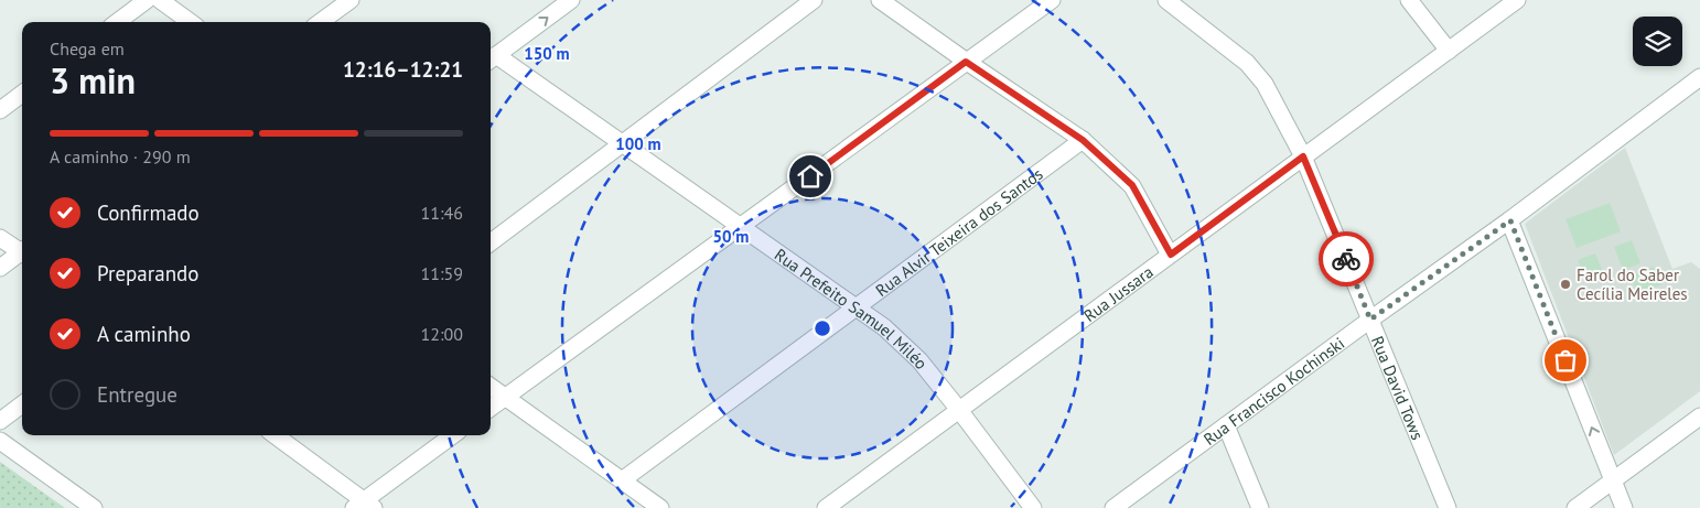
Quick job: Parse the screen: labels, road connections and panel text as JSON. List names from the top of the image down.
{
  "streets": {
    "street": [
      "Rua Alvir Teixeira dos Santos",
      "Rua Jussara",
      "Rua Prefeito Samuel Miléo",
      "Rua David Tows",
      "Rua Francisco Kochinski"
    ]
  },
  "crossings": [
    ["Rua Alvir Teixeira dos Santos", "Rua Prefeito Samuel Miléo"],
    ["Rua Jussara", "Rua Prefeito Samuel Miléo"],
    ["Rua Jussara", "Rua David Tows"],
    ["Rua David Tows", "Rua Francisco Kochinski"]
  ],
  "places": ["Farol do Saber Cecília Meireles"],
  "page": {
    "heading": ["3 min", "Chega em", "12:16–12:21"],
    "bar": "A caminho · 290 m",
    "list": [
      ["Confirmado", "11:46"],
      ["Preparando", "11:59"],
      ["A caminho", "12:00"],
      "Entregue"
    ]
  },
  "rings": ["150 m", "100 m", "50 m"]
}
